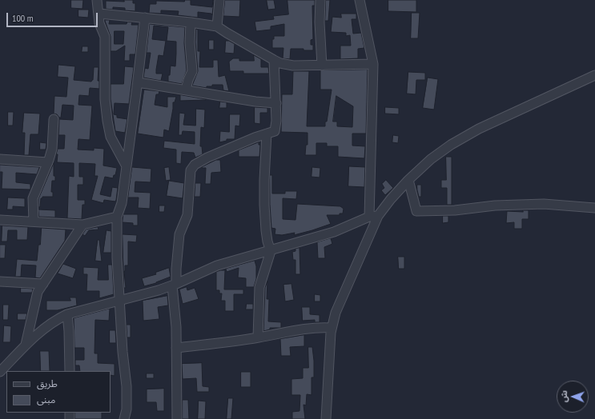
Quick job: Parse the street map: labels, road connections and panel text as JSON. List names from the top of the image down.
{
  "legend": ["طريق", "مبنى"],
  "scale_bar": "100 m",
  "north": "left"
}
